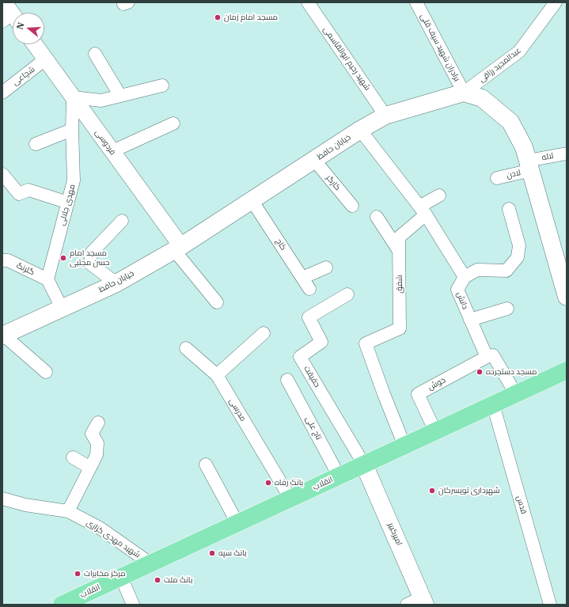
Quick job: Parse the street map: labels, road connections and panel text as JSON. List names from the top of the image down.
{
  "streets": {
    "main road": ["خیابان حافظ", "انقلاب", "امیرکبیر"],
    "street": [
      "برادران شهید سیف قلی",
      "شهید رحیم ابوالقاسمی",
      "عبدالمجید رزاقی",
      "شچاعی",
      "فردوسی",
      "لاله",
      "لادن",
      "کارگر",
      "مهدی جلالی",
      "کاج",
      "گلرنگ",
      "شفق",
      "دانش",
      "حقیقت",
      "خوش",
      "مدرسی",
      "تاج علی",
      "قدس",
      "شهید مهدی کزازی"
    ]
  },
  "crossings": [
    ["برادران شهید سیف قلی", "عبدالمجید رزاقی"],
    ["برادران شهید سیف قلی", "خیابان حافظ"],
    ["شهید رحیم ابوالقاسمی", "خیابان حافظ"],
    ["عبدالمجید رزاقی", "خیابان حافظ"],
    ["شچاعی", "فردوسی"],
    ["فردوسی", "خیابان حافظ"],
    ["فردوسی", "مهدی جلالی"],
    ["خیابان حافظ", "کارگر"],
    ["خیابان حافظ", "کاج"],
    ["لاله", "لادن"],
    ["مهدی جلالی", "گلرنگ"],
    ["شفق", "انقلاب"],
    ["دانش", "خوش"],
    ["دانش", "انقلاب"],
    ["حقیقت", "انقلاب"],
    ["حقیقت", "امیرکبیر"],
    ["خوش", "انقلاب"],
    ["مدرسی", "انقلاب"],
    ["تاج علی", "انقلاب"],
    ["انقلاب", "قدس"],
    ["انقلاب", "امیرکبیر"],
    ["انقلاب", "شهید مهدی کزازی"]
  ],
  "places": [
    "مسجد امام زمان",
    "مسجد امام حسن مجتبی",
    "مسجد دستجرده",
    "بانک رفاه",
    "شهرداری تویسرکان",
    "بانک سپه",
    "مرکز مخابرات",
    "بانک ملت"
  ],
  "north": "left"
}
